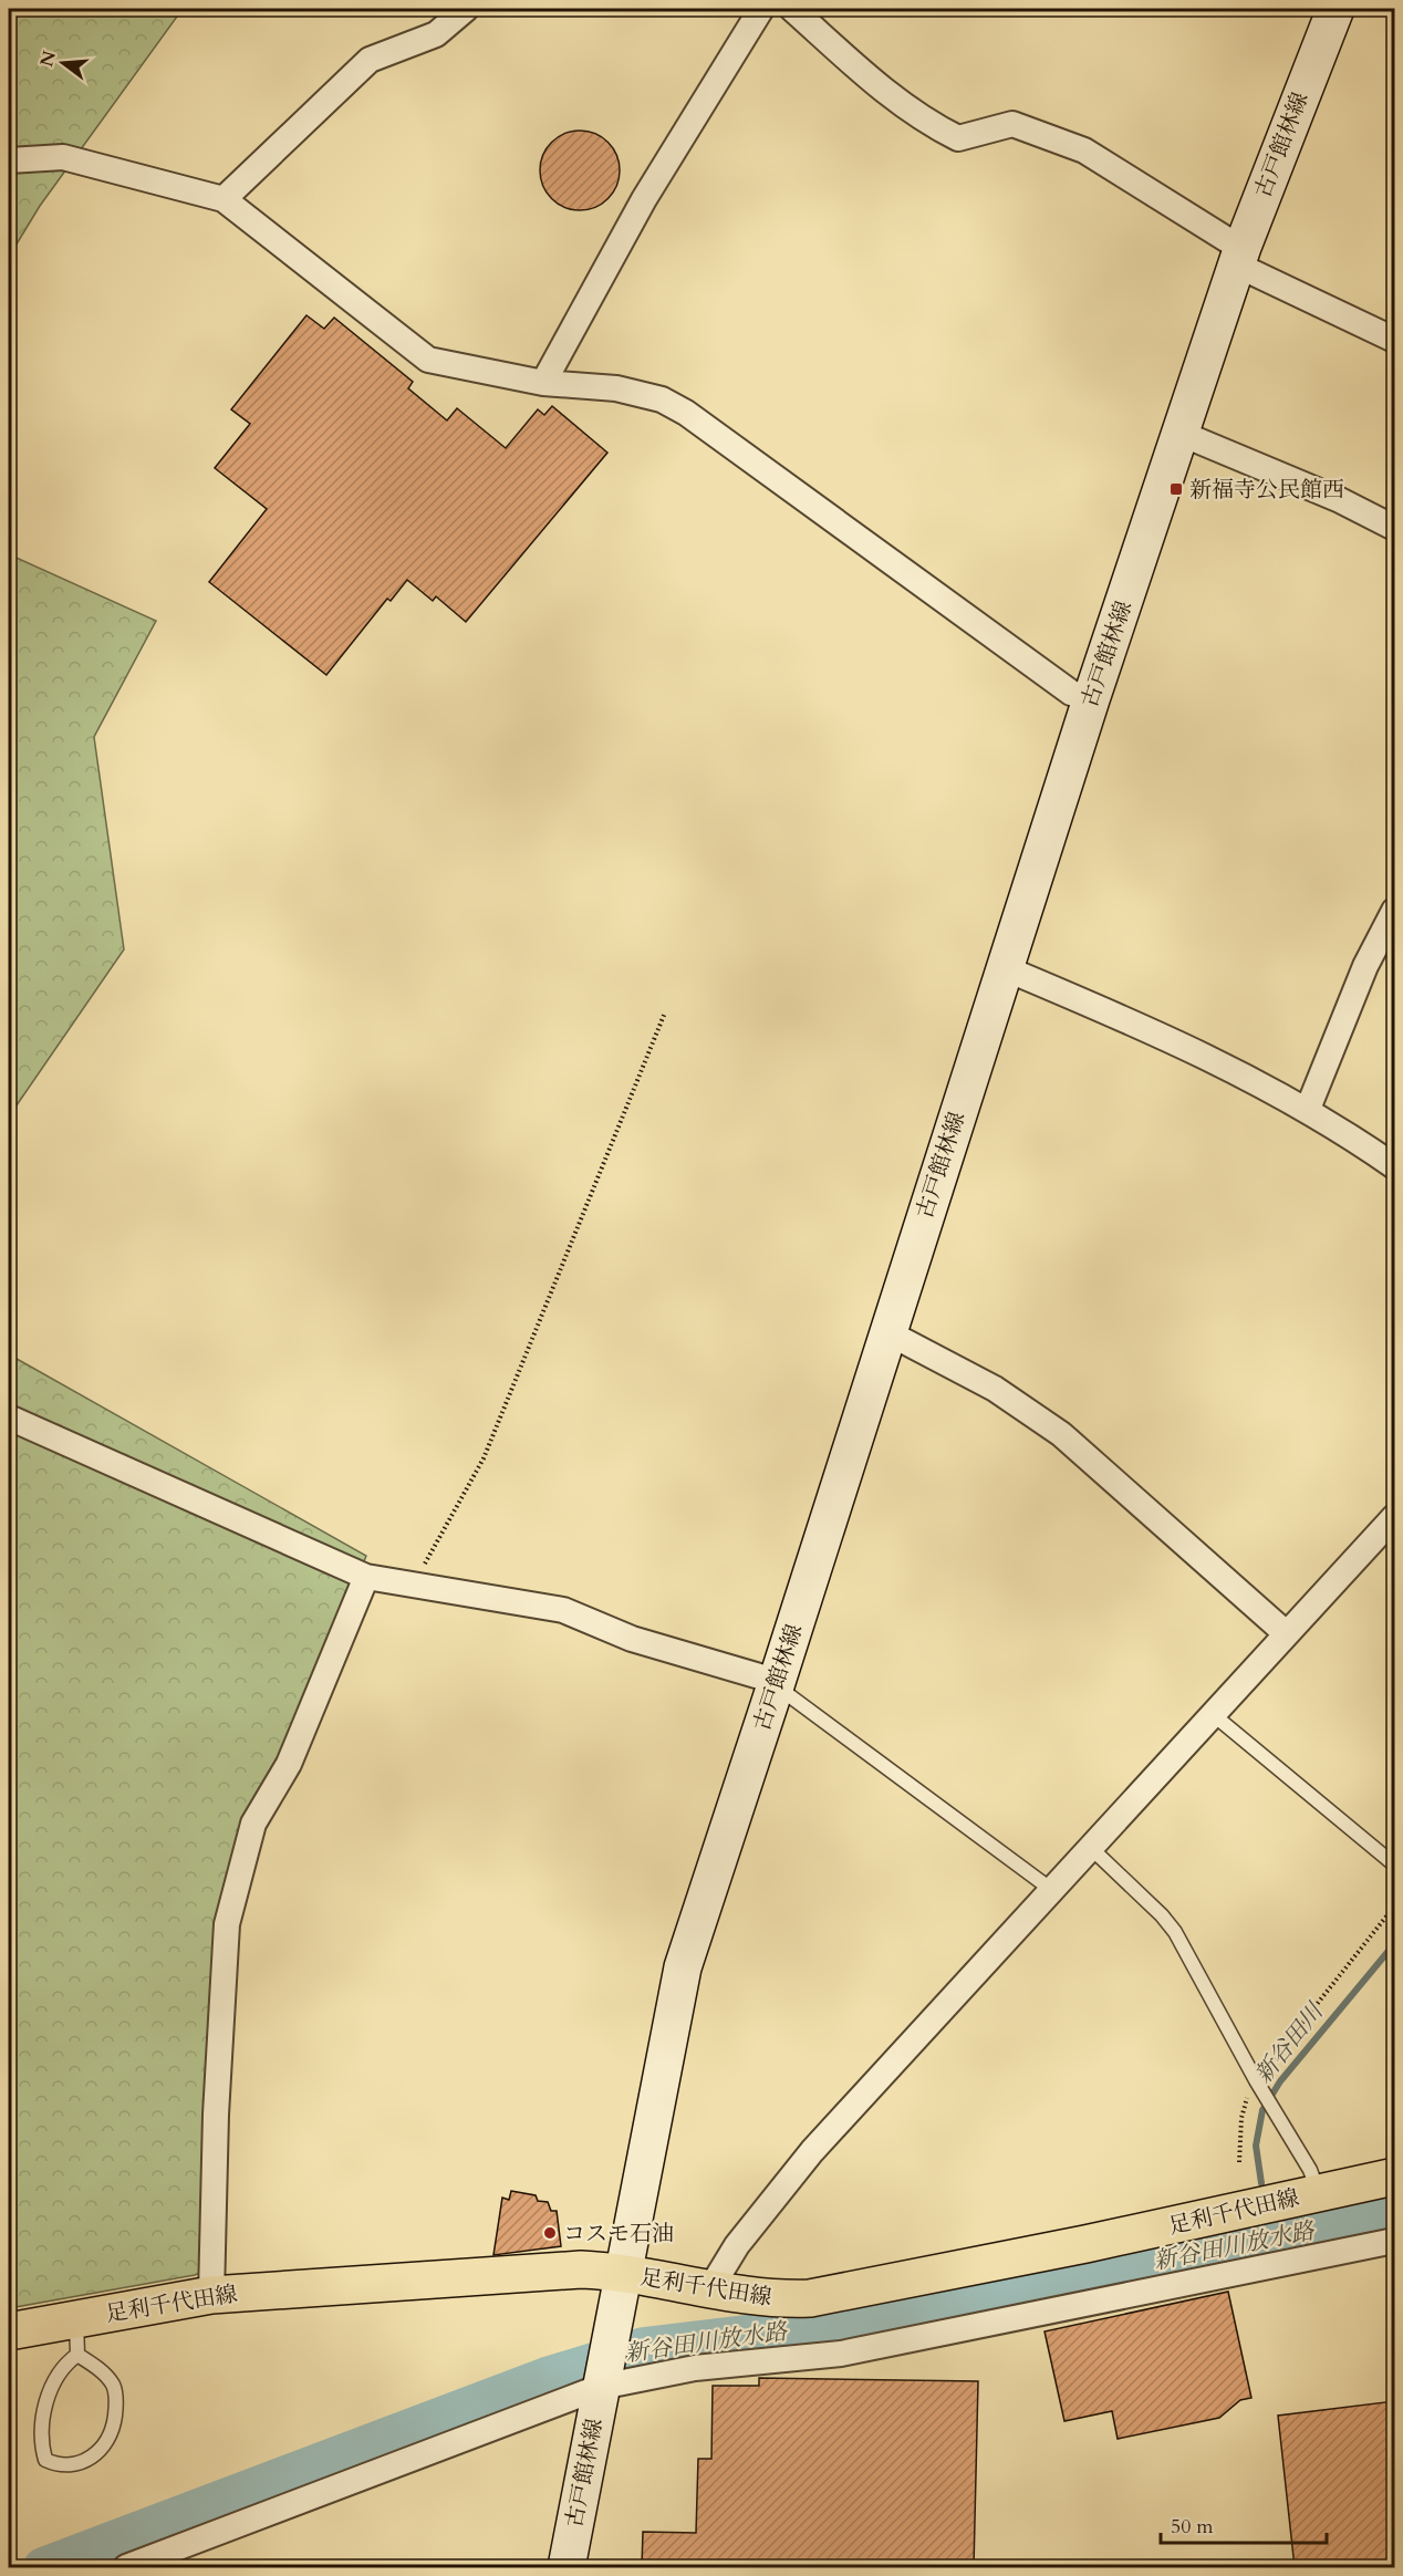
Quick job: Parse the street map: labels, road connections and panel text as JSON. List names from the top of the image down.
{
  "streets": {
    "main road": ["古戸館林線", "足利千代田線"]
  },
  "crossings": [
    ["古戸館林線", "足利千代田線"]
  ],
  "water": ["新谷田川", "新谷田川放水路"],
  "places": {
    "transit": ["新福寺公民館西"],
    "other": ["コスモ石油"]
  },
  "scale_bar": "50 m",
  "north": "left"
}
